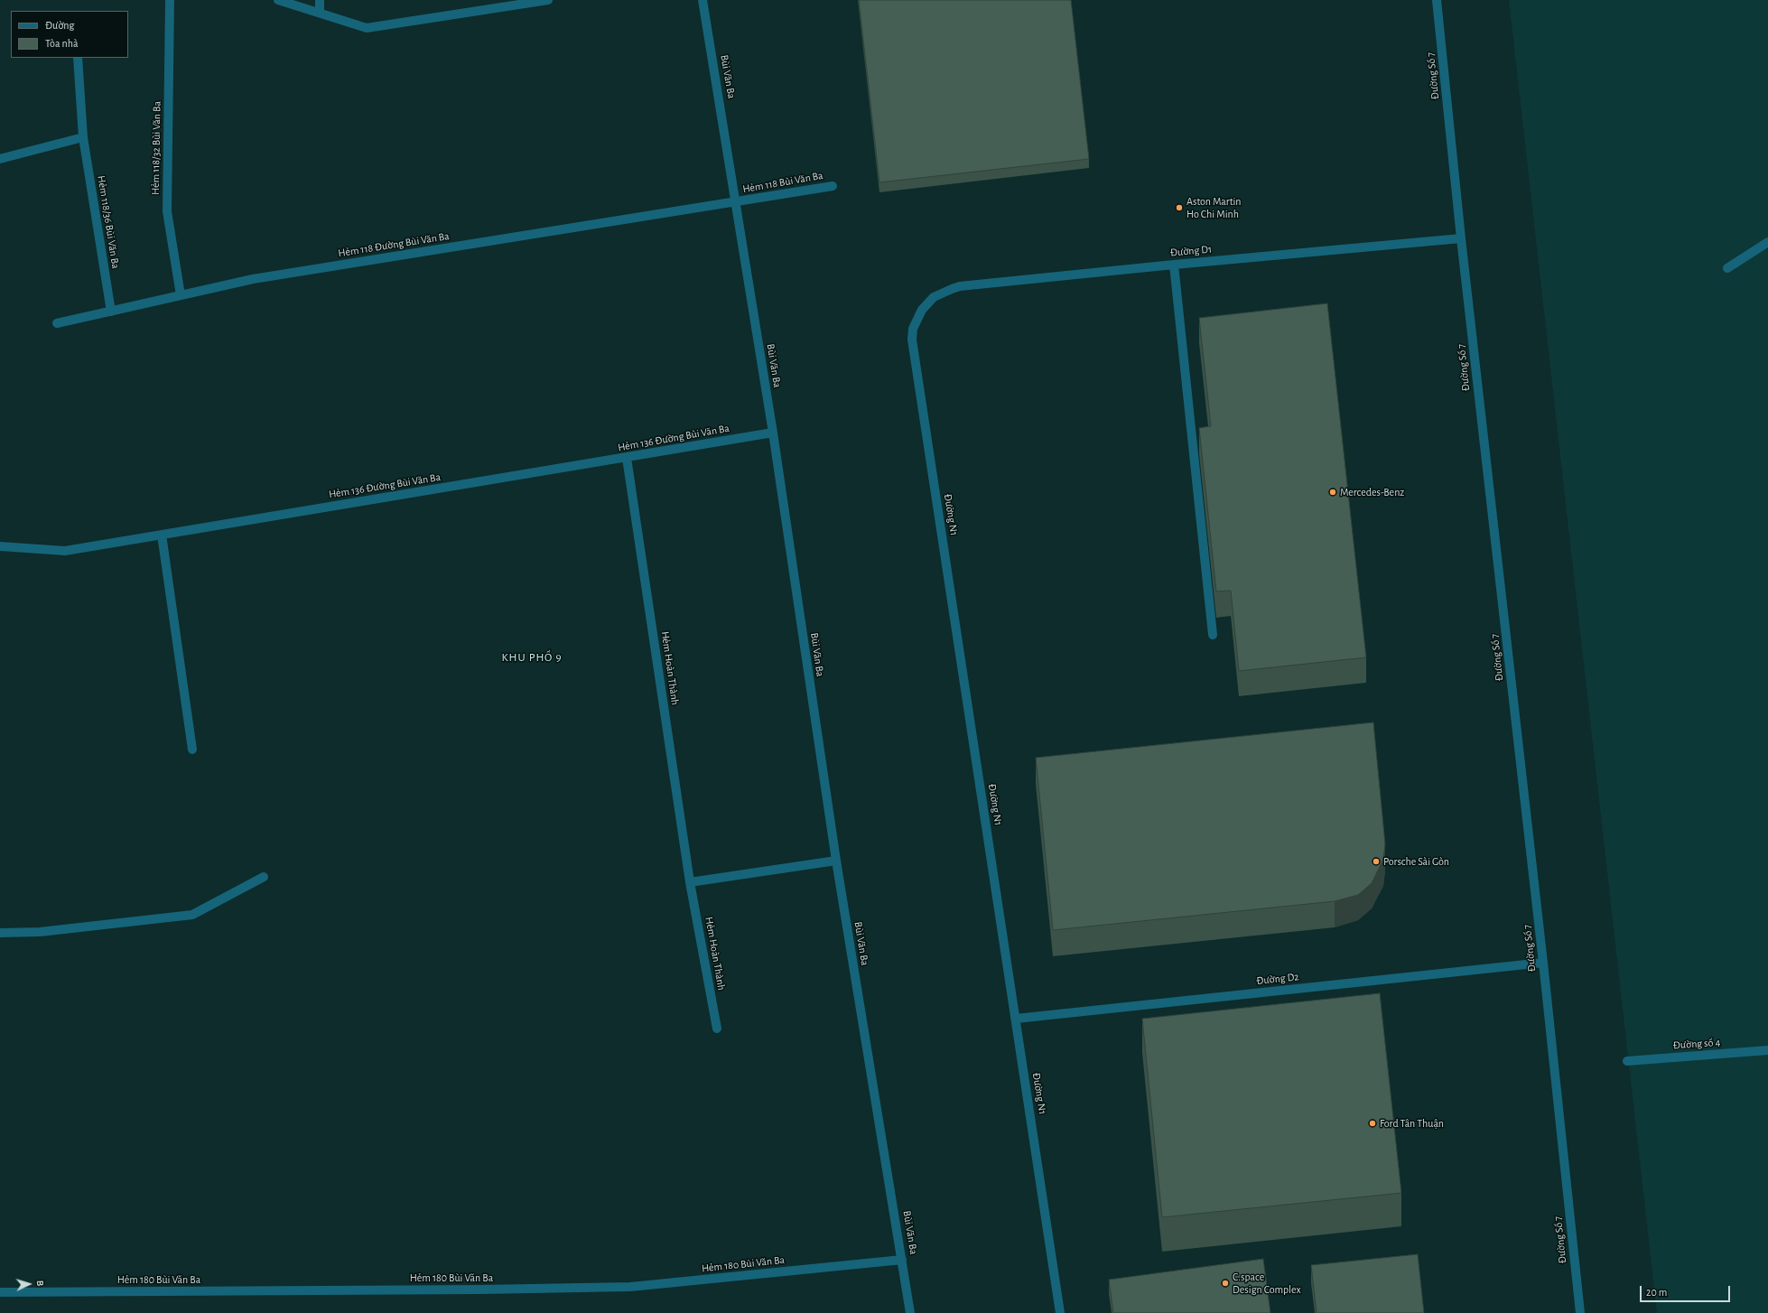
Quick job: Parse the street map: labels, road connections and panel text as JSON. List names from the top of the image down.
{
  "streets": {
    "street": [
      "Đường Số 7",
      "Bùi Văn Ba",
      "Hẻm 118/32 Bùi Văn Ba",
      "Hẻm 118 Bùi Văn Ba",
      "Hẻm 118/36 Bùi Văn Ba",
      "Hẻm 118 Đường Bùi Văn Ba",
      "Đường D1",
      "Hẻm 136 Đường Bùi Văn Ba",
      "Đường N1",
      "Hẻm Hoàn Thành",
      "Đường D2",
      "Đường số 4",
      "Hẻm 180 Bùi Văn Ba"
    ]
  },
  "crossings": [
    ["Đường Số 7", "Đường D1"],
    ["Đường Số 7", "Đường D2"],
    ["Bùi Văn Ba", "Hẻm 118 Bùi Văn Ba"],
    ["Bùi Văn Ba", "Hẻm 118 Đường Bùi Văn Ba"],
    ["Bùi Văn Ba", "Hẻm 136 Đường Bùi Văn Ba"],
    ["Bùi Văn Ba", "Hẻm 180 Bùi Văn Ba"],
    ["Hẻm 118/32 Bùi Văn Ba", "Hẻm 118 Đường Bùi Văn Ba"],
    ["Hẻm 118 Bùi Văn Ba", "Hẻm 118 Đường Bùi Văn Ba"],
    ["Hẻm 118/36 Bùi Văn Ba", "Hẻm 118 Đường Bùi Văn Ba"],
    ["Đường D1", "Đường N1"],
    ["Hẻm 136 Đường Bùi Văn Ba", "Hẻm Hoàn Thành"],
    ["Đường N1", "Đường D2"]
  ],
  "districts": ["KHU PHỐ 9"],
  "places": [
    "Aston Martin Ho Chi Minh",
    "Mercedes-Benz",
    "Porsche Sài Gòn",
    "Ford Tân Thuận",
    "C.space Design Complex"
  ],
  "legend": ["Đường", "Tòa nhà"],
  "scale_bar": "20 m",
  "north": "right"
}
